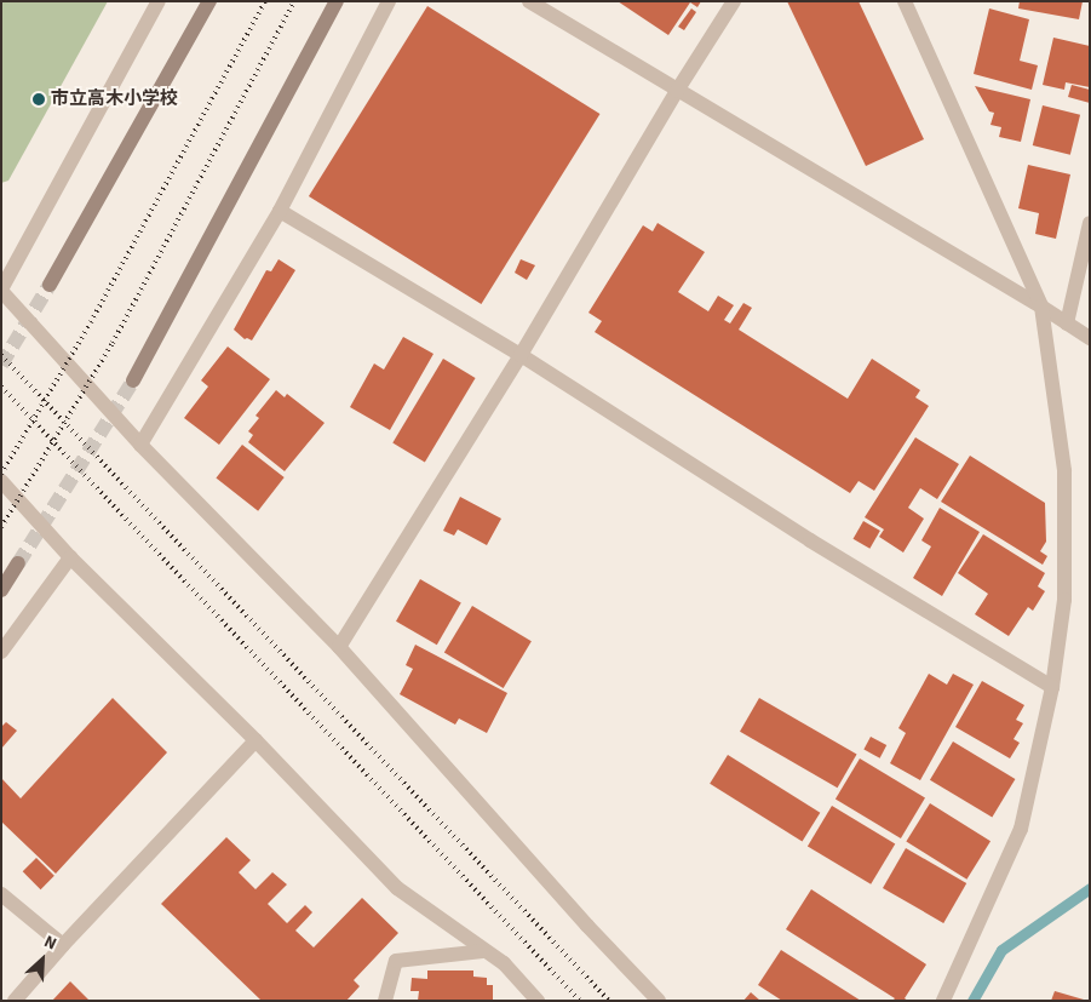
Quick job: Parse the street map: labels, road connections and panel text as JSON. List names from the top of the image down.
{
  "places": ["市立高木小学校"],
  "north": "top right"
}
